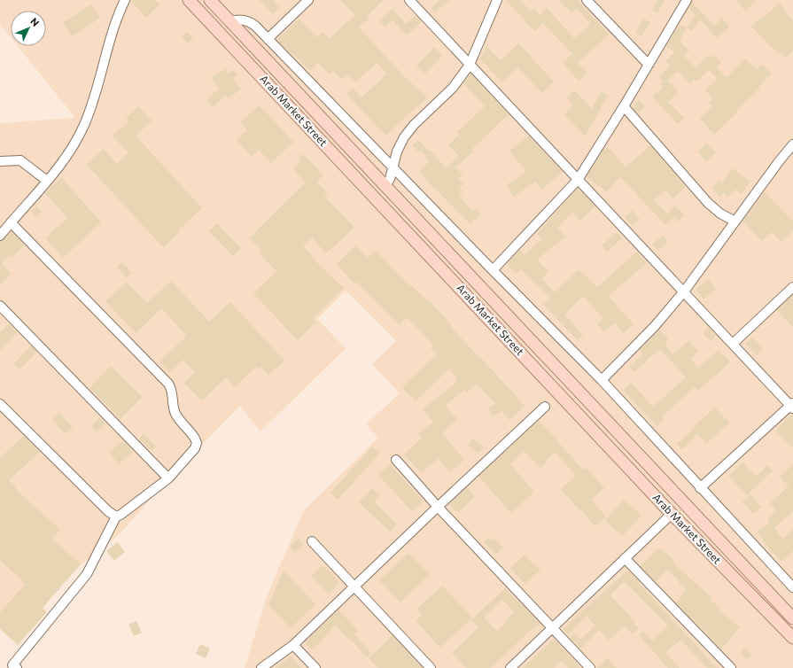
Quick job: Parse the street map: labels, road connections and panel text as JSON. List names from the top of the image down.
{
  "streets": {
    "main road": ["Arab Market Street"]
  },
  "north": "top right"
}
